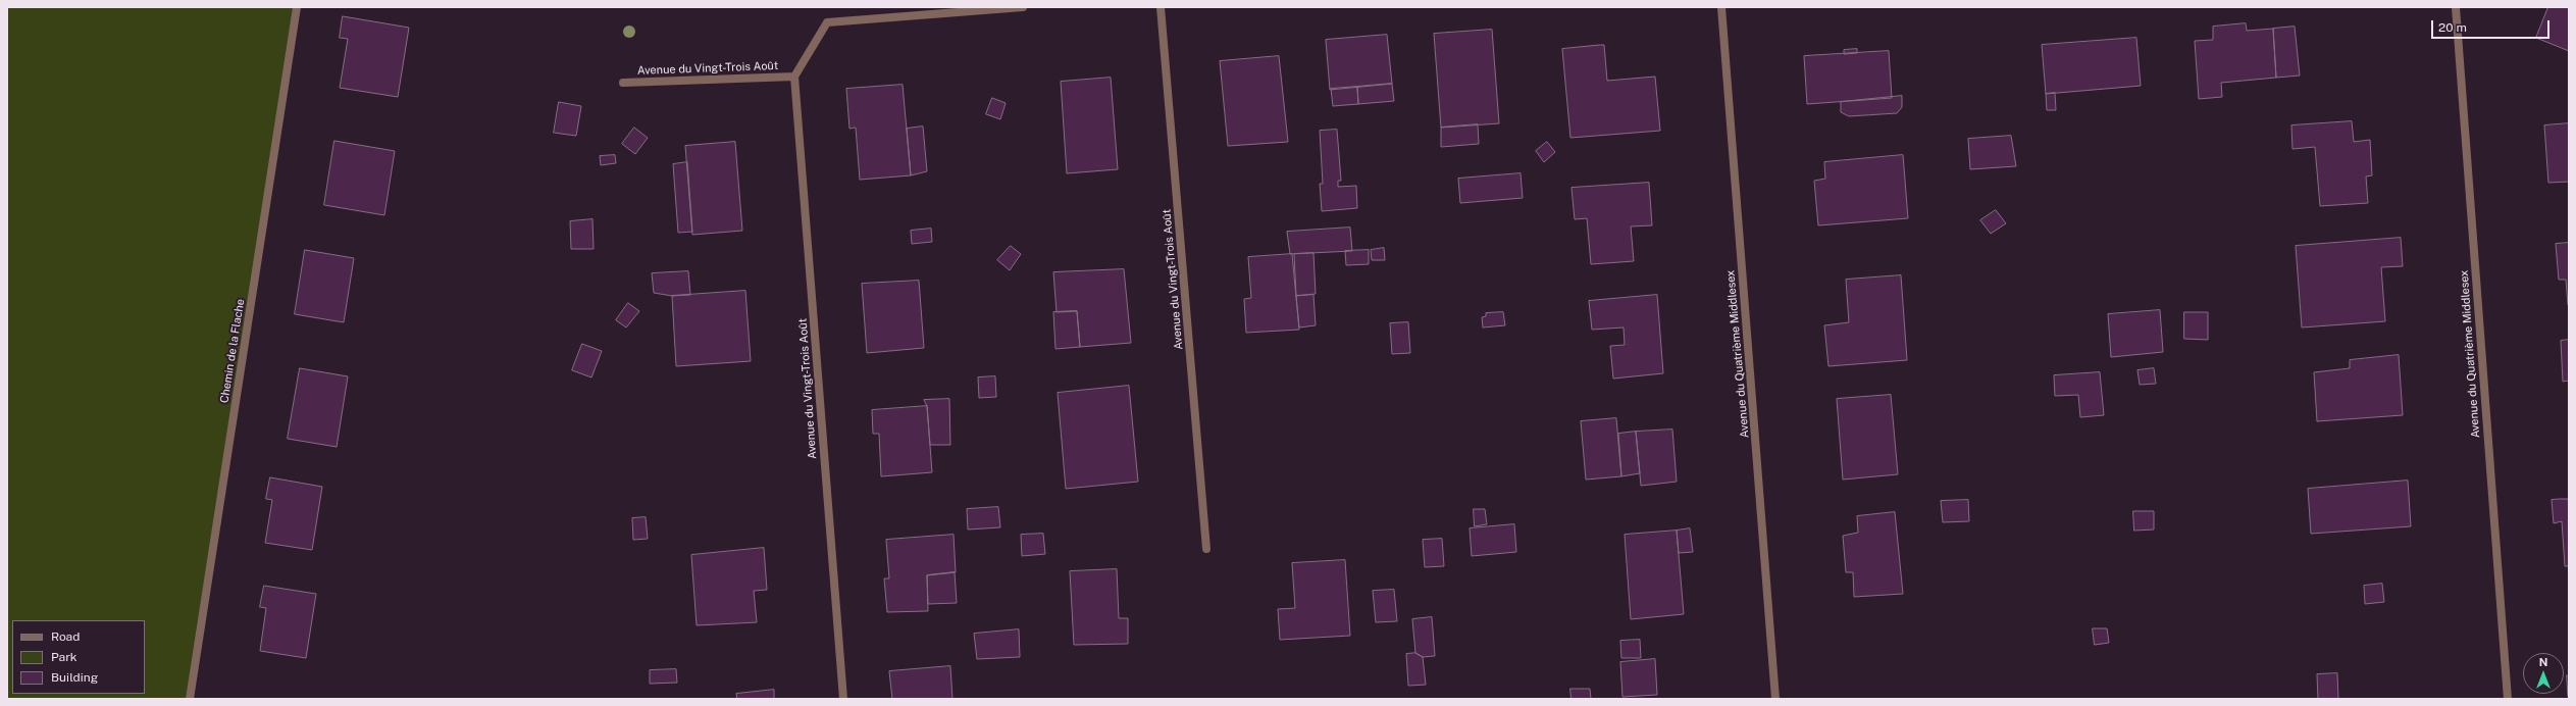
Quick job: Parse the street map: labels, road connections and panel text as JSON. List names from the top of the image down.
{
  "streets": {
    "street": ["Avenue du Vingt-Trois Août", "Chemin de la Flache", "Avenue du Quatrième Middlesex"]
  },
  "legend": ["Road", "Park", "Building"],
  "scale_bar": "20 m",
  "north": "top"
}
